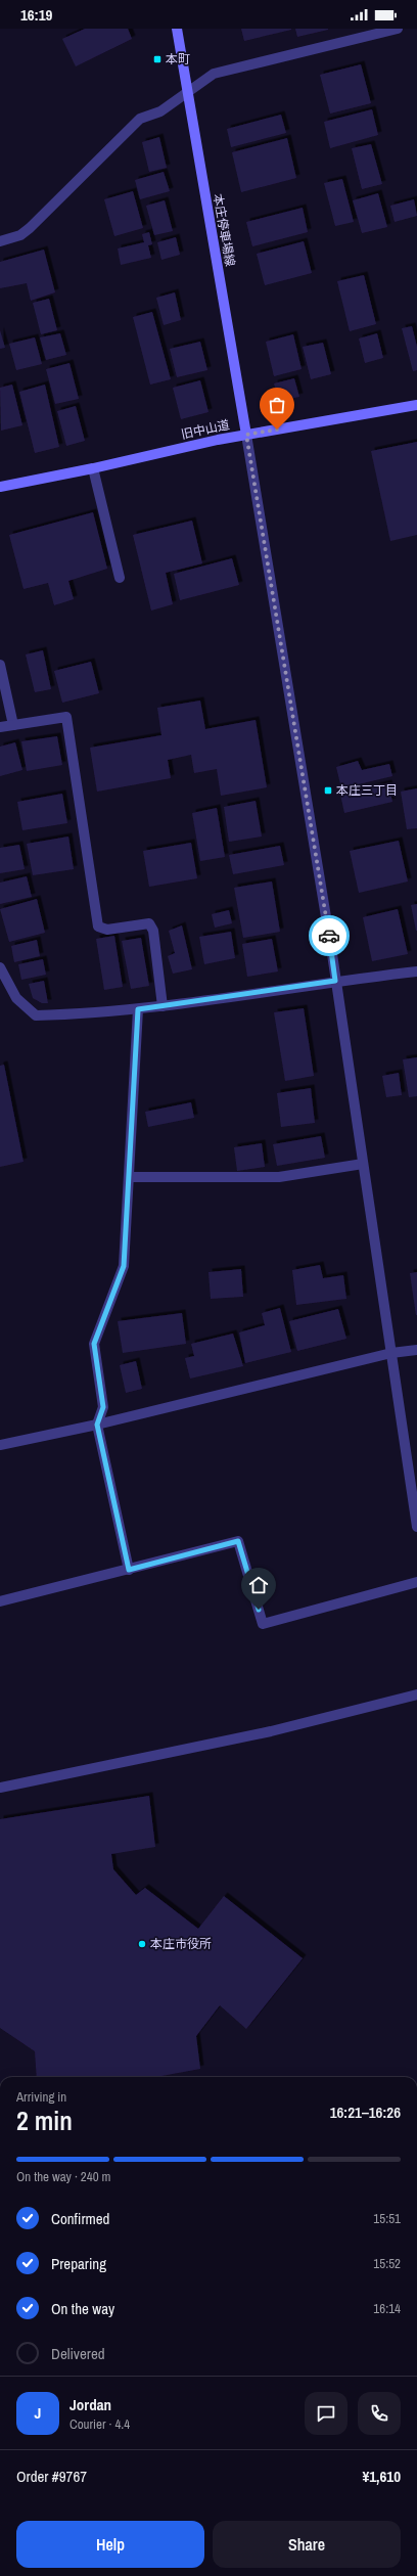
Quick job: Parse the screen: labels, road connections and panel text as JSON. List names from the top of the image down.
{
  "streets": {
    "main road": ["本庄停車場線", "旧中山道"]
  },
  "crossings": [
    ["本庄停車場線", "旧中山道"]
  ],
  "places": {
    "transit": ["本町", "本庄三丁目"],
    "other": ["本庄市役所"]
  },
  "page": {
    "status": "16:19",
    "heading": ["2 min", "Arriving in", "16:21–16:26"],
    "panel": [
      "Jordan",
      "Courier · 4.4",
      "Order #9767",
      "¥1,610"
    ],
    "bar": "On the way · 240 m",
    "list": [
      ["Confirmed", "15:51"],
      ["Preparing", "15:52"],
      ["On the way", "16:14"],
      "Delivered"
    ],
    "round": "J",
    "buttons": ["Help", "Share"]
  }
}
